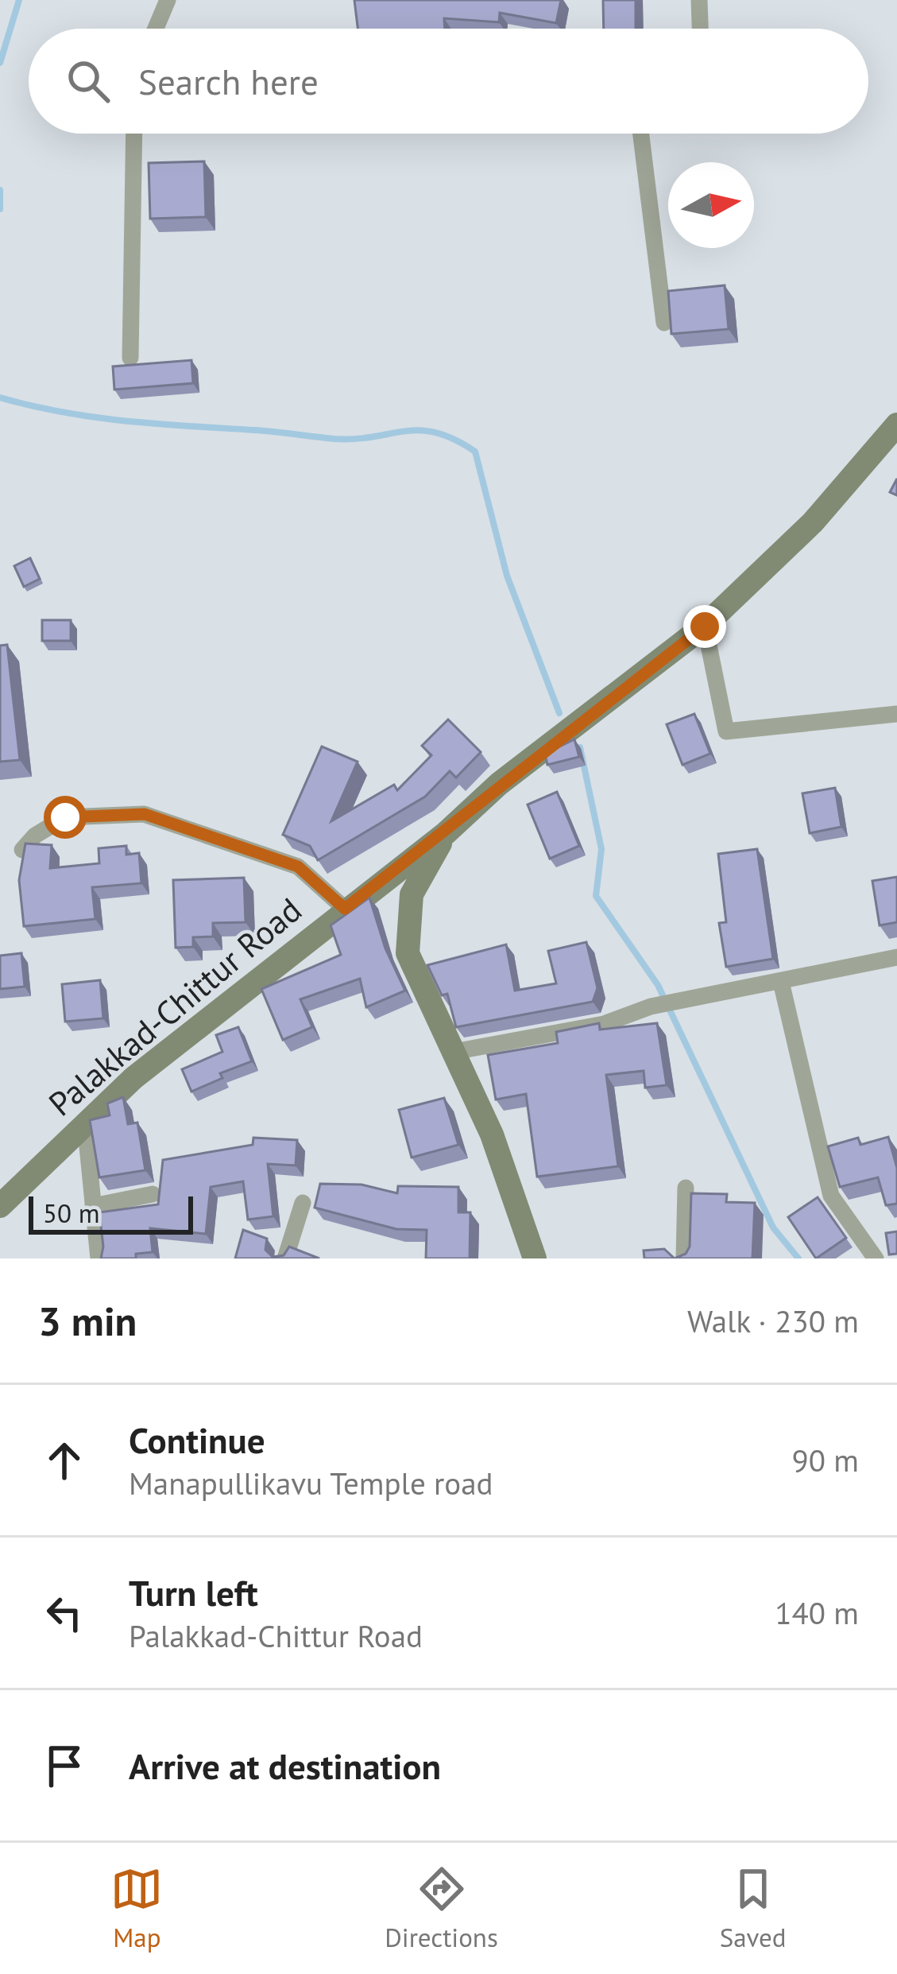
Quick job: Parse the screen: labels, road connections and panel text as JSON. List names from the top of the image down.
{
  "streets": {
    "main road": ["Palakkad-Chittur Road"]
  },
  "scale_bar": "50 m",
  "north": "right",
  "page": {
    "search": "Search here",
    "scale": "50 m",
    "heading": ["3 min", "Walk · 230 m"],
    "list": [
      ["Continue", "Manapullikavu Temple road", "90 m"],
      ["Turn left", "Palakkad-Chittur Road", "140 m"],
      "Arrive at destination"
    ],
    "nav": ["Map", "Directions", "Saved"]
  }
}
